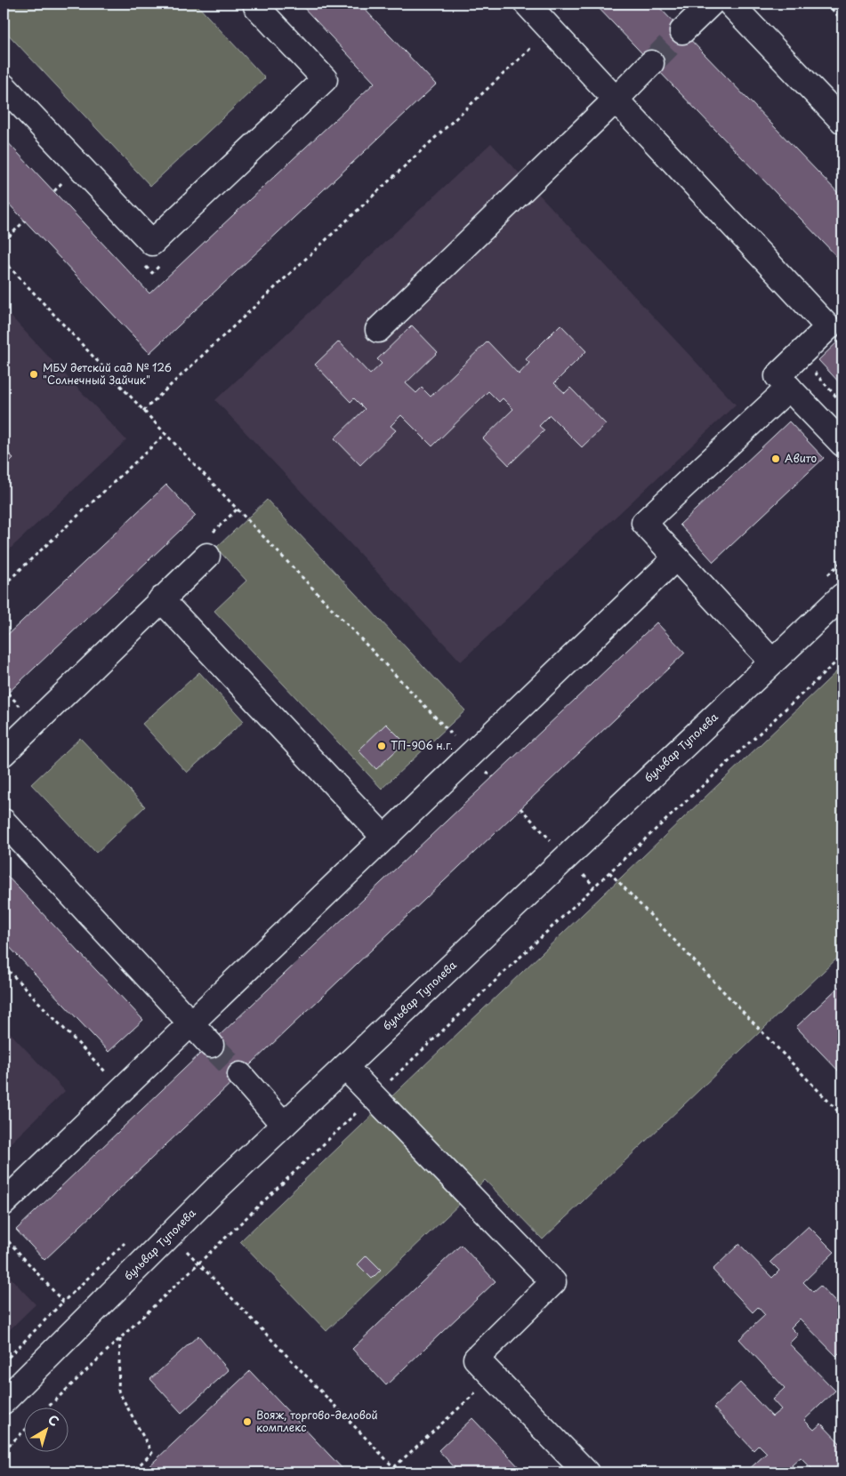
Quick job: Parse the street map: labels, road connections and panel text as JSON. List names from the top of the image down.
{
  "streets": {
    "street": ["бульвар Туполева"]
  },
  "places": [
    "МБУ детский сад № 126 \"Cолнечный Зайчик\"",
    "Авито",
    "ТП-906 н.г.",
    "Вояж, торгово-деловой комплекс"
  ],
  "north": "top right"
}
